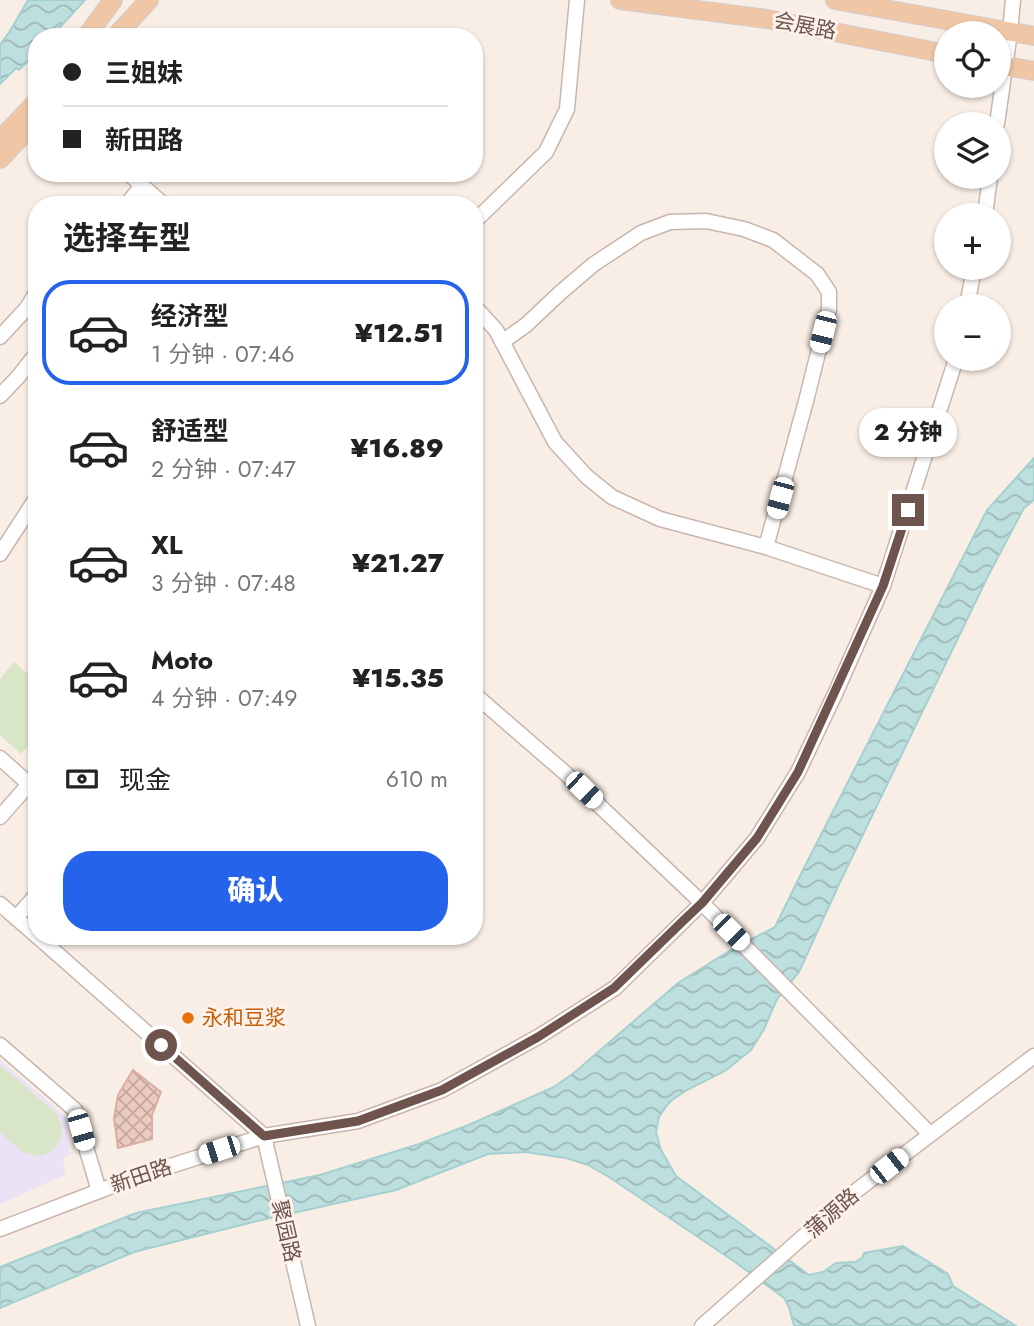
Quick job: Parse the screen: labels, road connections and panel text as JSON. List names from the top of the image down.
{
  "streets": {
    "main road": ["会展路"],
    "street": ["新田路", "蒲源路", "聚园路"]
  },
  "crossings": [
    ["新田路", "聚园路"]
  ],
  "places": ["永和豆浆"],
  "page": {
    "map_buttons": ["+", "−"],
    "banner": ["三姐妹", "新田路"],
    "heading": "选择车型",
    "list": [
      {
        "name": "经济型",
        "note": "1 分钟 · 07:46",
        "value": "¥12.51"
      },
      {
        "name": "舒适型",
        "note": "2 分钟 · 07:47",
        "value": "¥16.89"
      },
      {
        "name": "XL",
        "note": "3 分钟 · 07:48",
        "value": "¥21.27"
      },
      {
        "name": "Moto",
        "note": "4 分钟 · 07:49",
        "value": "¥15.35"
      }
    ],
    "bubble": "2 分钟",
    "pay": ["现金", "610 m"],
    "buttons": "确认"
  }
}
